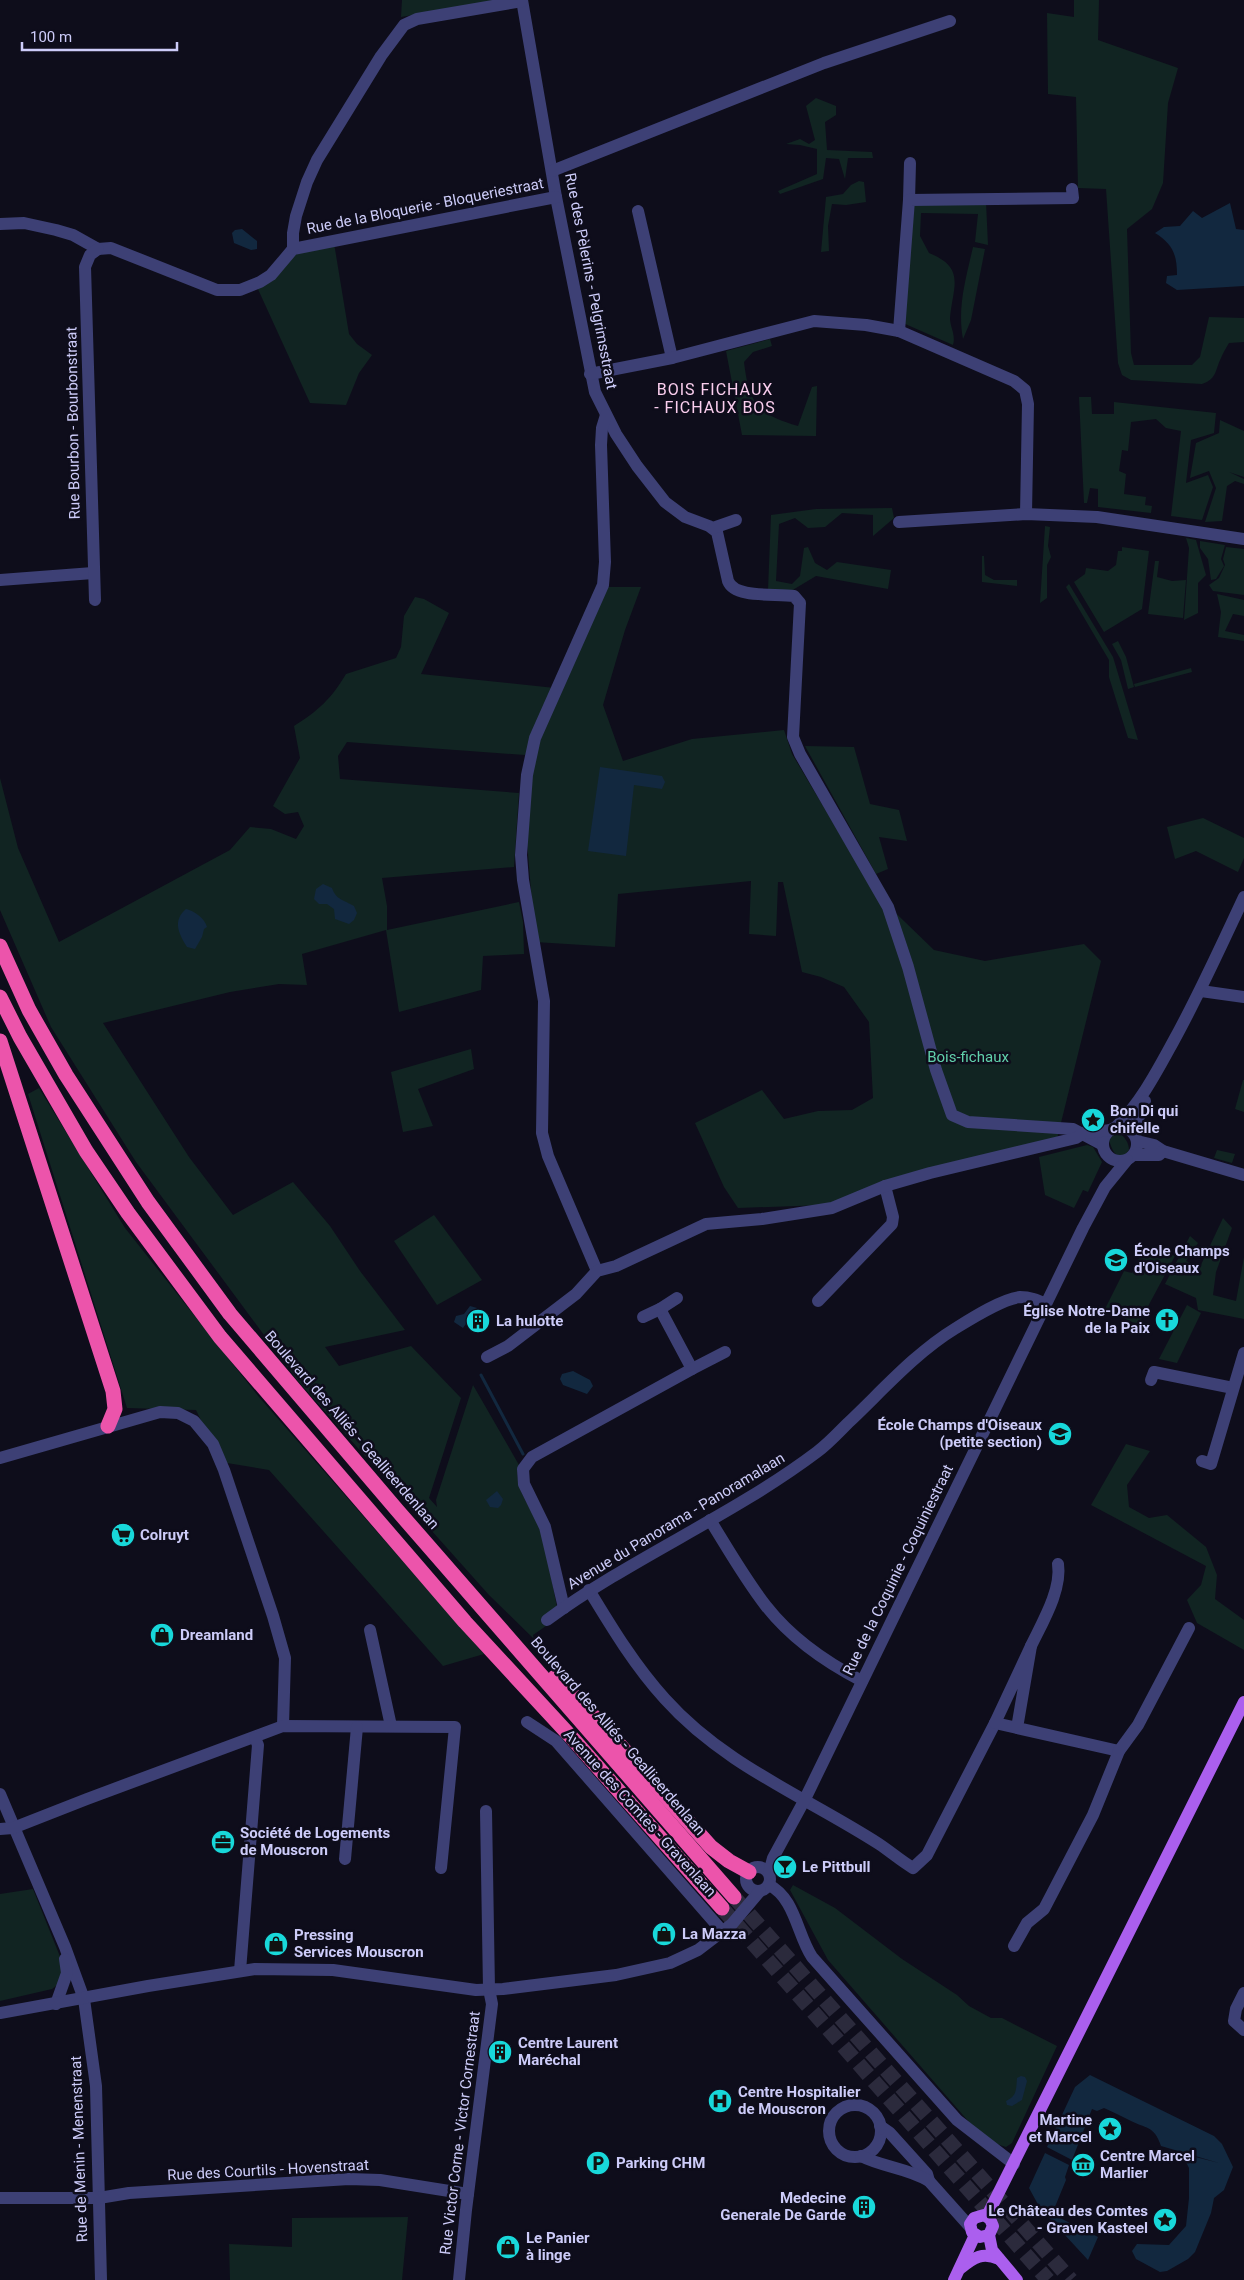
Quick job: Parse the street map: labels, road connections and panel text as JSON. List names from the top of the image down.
{
  "streets": {
    "highway": ["Boulevard des Alliés - Geallieerdenlaan"],
    "street": [
      "Rue de la Bloquerie - Bloqueriestraat",
      "Rue des Pèlerins - Pelgrimsstraat",
      "Rue Bourbon - Bourbonstraat",
      "Avenue du Panorama - Panoramalaan",
      "Rue de la Coquinie - Coquiniestraat",
      "Avenue des Comtes - Gravenlaan",
      "Rue Victor Corne - Victor Cornestraat",
      "Rue de Menin - Menenstraat",
      "Rue des Courtils - Hovenstraat"
    ]
  },
  "crossings": [
    ["Rue de la Bloquerie - Bloqueriestraat", "Rue des Pèlerins - Pelgrimsstraat"],
    ["Rue de la Bloquerie - Bloqueriestraat", "Rue Bourbon - Bourbonstraat"],
    ["Avenue du Panorama - Panoramalaan", "Rue de la Coquinie - Coquiniestraat"],
    ["Rue de la Coquinie - Coquiniestraat", "Avenue des Comtes - Gravenlaan"],
    ["Rue de la Coquinie - Coquiniestraat", "Rue Victor Corne - Victor Cornestraat"],
    ["Rue de la Coquinie - Coquiniestraat", "Rue de Menin - Menenstraat"],
    ["Rue Victor Corne - Victor Cornestraat", "Rue des Courtils - Hovenstraat"],
    ["Rue de Menin - Menenstraat", "Rue des Courtils - Hovenstraat"]
  ],
  "districts": ["BOIS FICHAUX - FICHAUX BOS"],
  "parks": ["Bois-fichaux"],
  "places": {
    "place": ["Bon Di qui chifelle", "Martine et Marcel", "Le Château des Comtes - Graven Kasteel"],
    "school or university": ["École Champs d'Oiseaux", "École Champs d'Oiseaux (petite section)"],
    "church": ["Église Notre-Dame de la Paix"],
    "building": ["La hulotte", "Centre Laurent Maréchal", "Medecine Generale De Garde"],
    "supermarket": ["Colruyt"],
    "shop": [
      "Dreamland",
      "La Mazza",
      "Pressing Services Mouscron",
      "Le Panier à linge"
    ],
    "office": ["Société de Logements de Mouscron"],
    "bar": ["Le Pittbull"],
    "hospital": ["Centre Hospitalier de Mouscron"],
    "parking": ["Parking CHM"],
    "museum": ["Centre Marcel Marlier"]
  },
  "scale_bar": "100 m"
}
